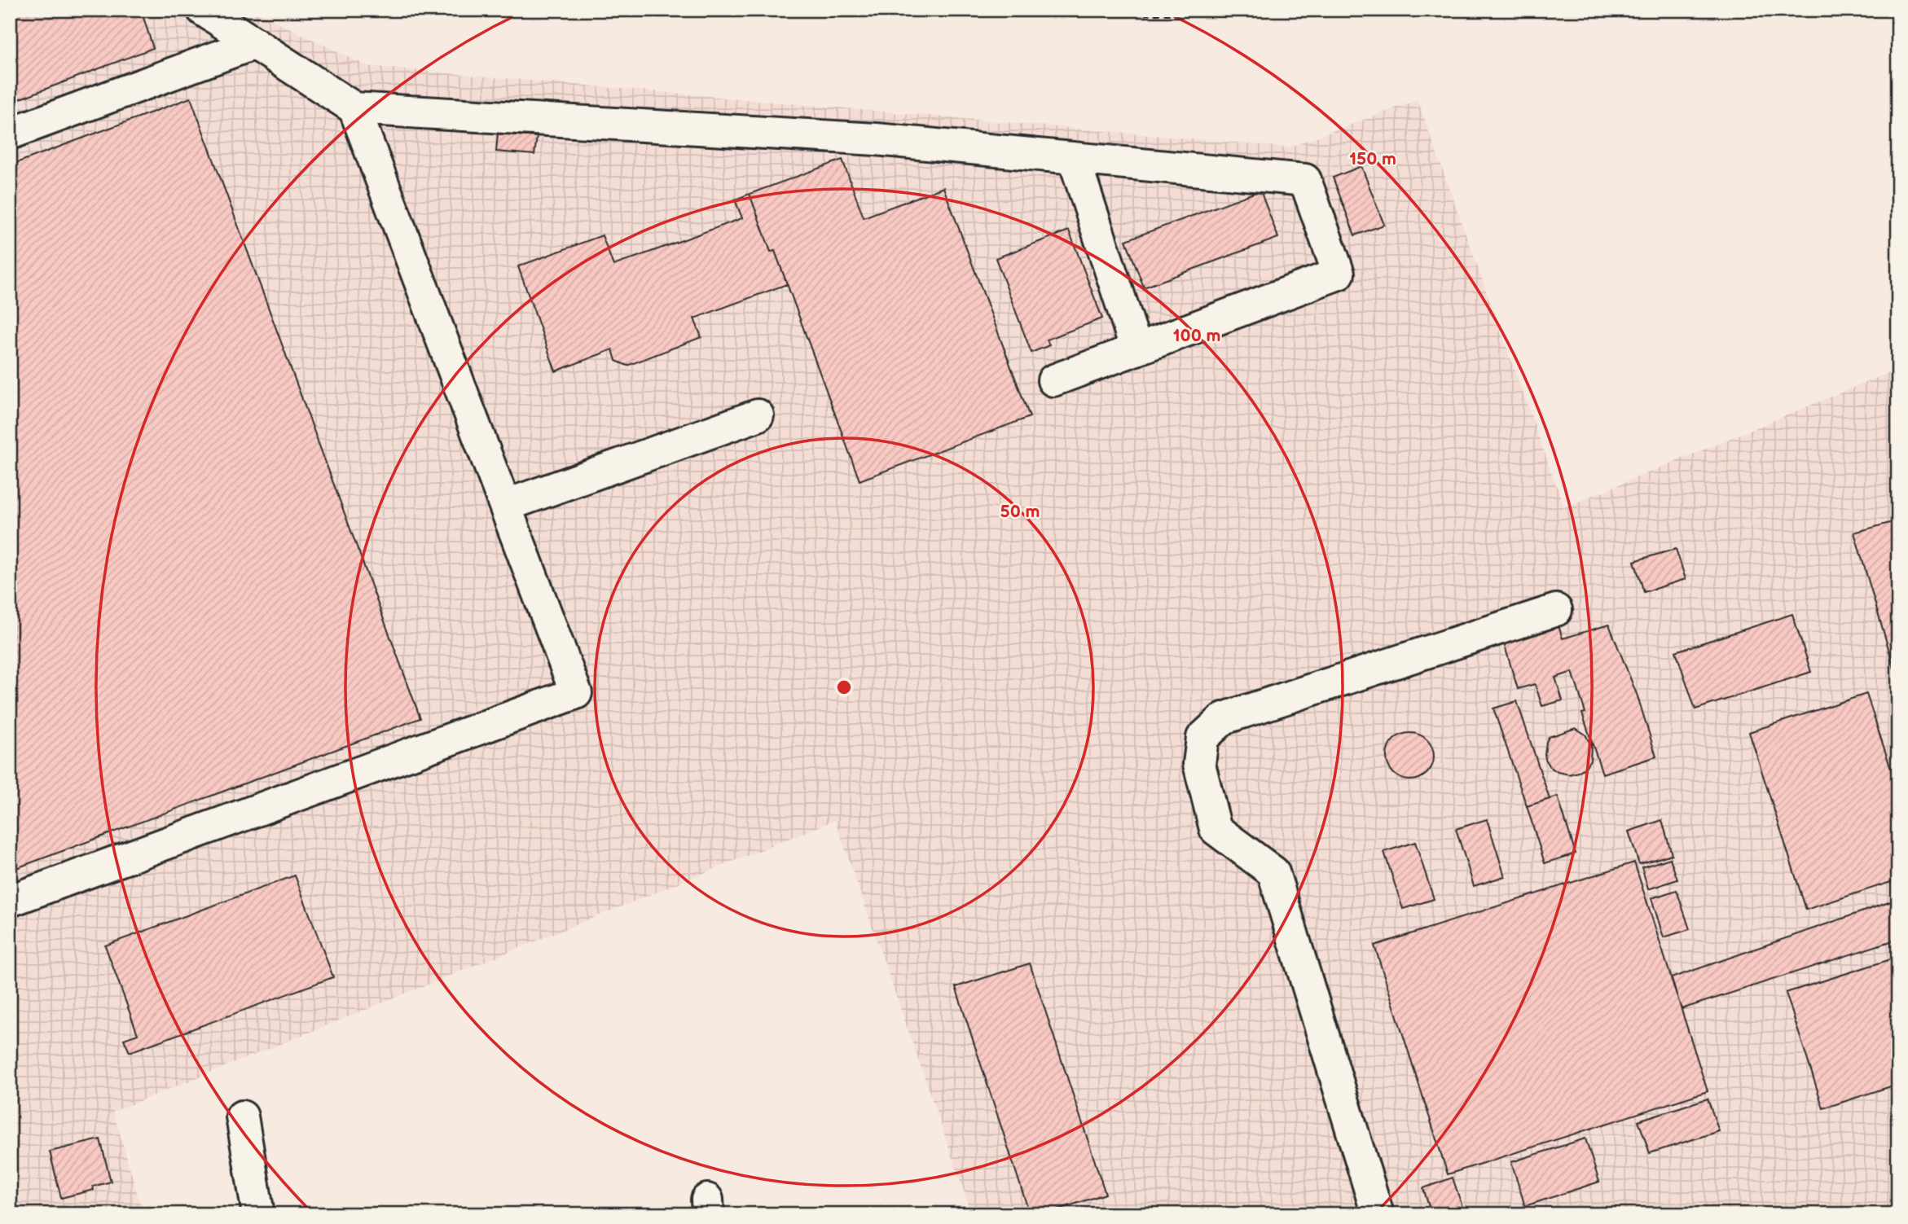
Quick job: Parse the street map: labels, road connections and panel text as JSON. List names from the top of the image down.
{
  "rings": ["150 m", "100 m", "50 m"]
}
